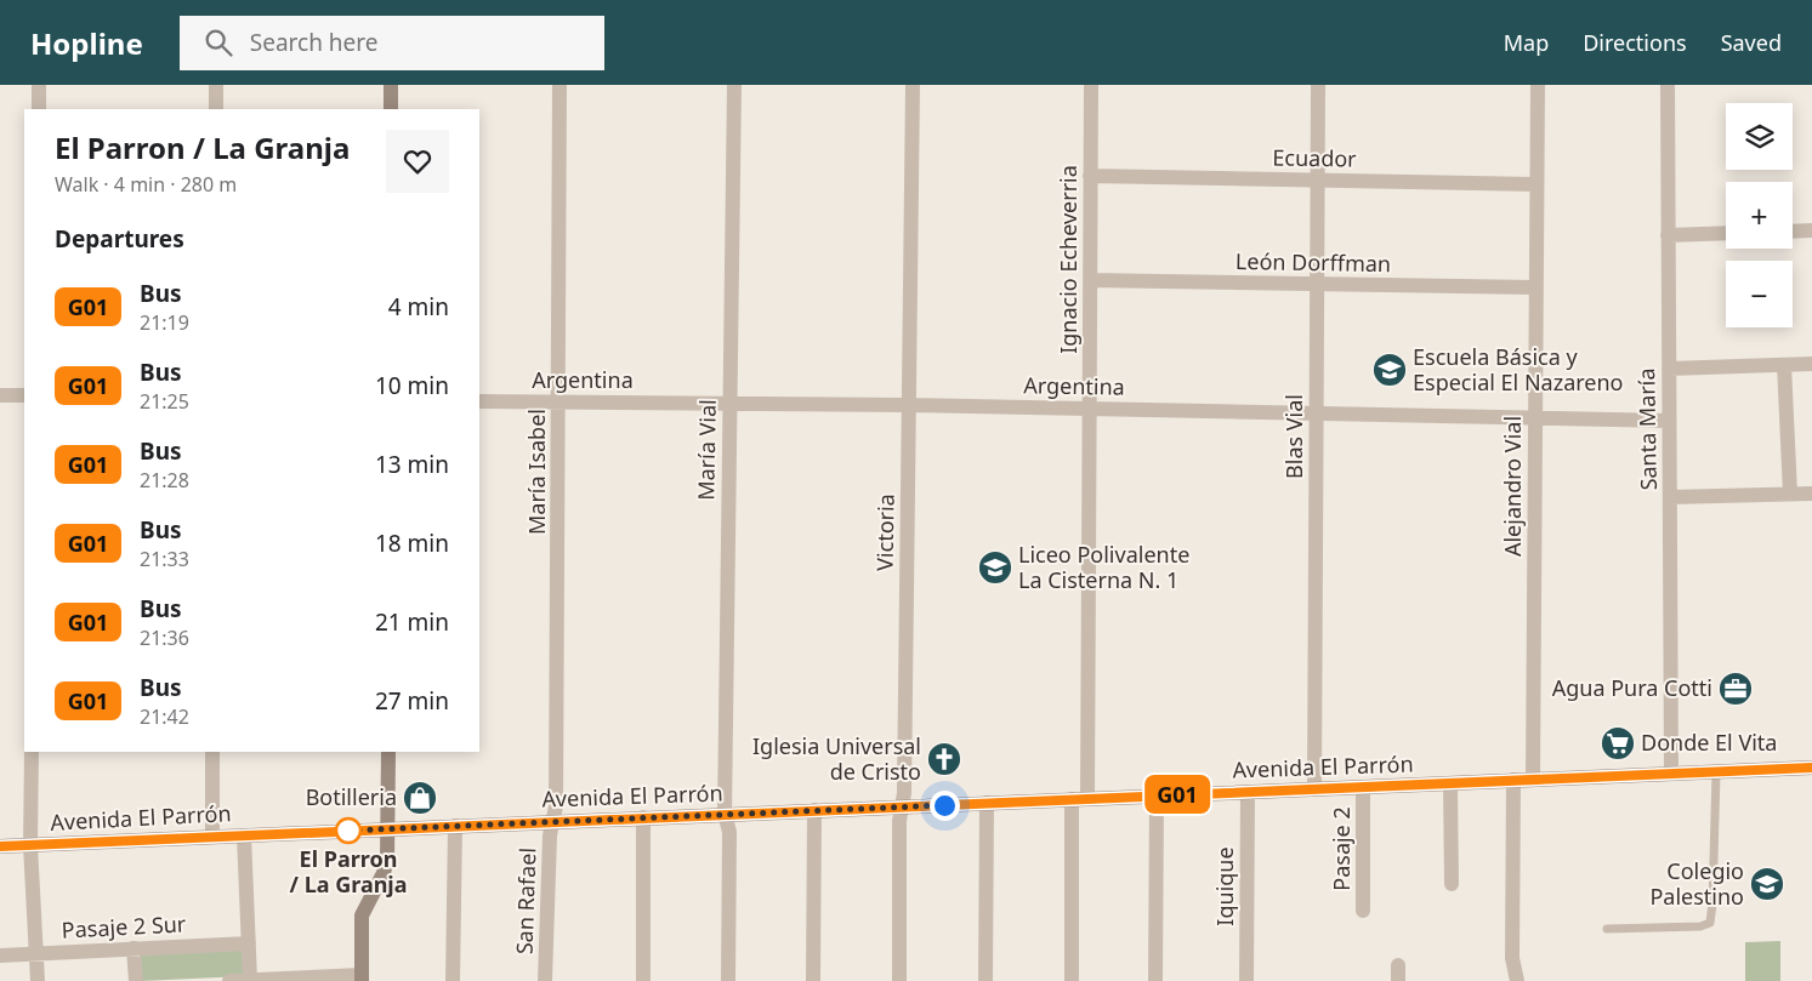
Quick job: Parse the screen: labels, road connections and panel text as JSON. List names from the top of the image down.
{
  "streets": {
    "main road": ["Avenida El Parrón"],
    "street": [
      "Ecuador",
      "Ignacio Echeverria",
      "León Dorffman",
      "Argentina",
      "Santa María",
      "Blas Vial",
      "María Vial",
      "María Isabel",
      "Alejandro Vial",
      "Victoria",
      "Pasaje 2",
      "Iquique",
      "San Rafael",
      "Pasaje 2 Sur"
    ]
  },
  "crossings": [
    ["Ecuador", "Ignacio Echeverria"],
    ["Ecuador", "Blas Vial"],
    ["Ecuador", "Alejandro Vial"],
    ["Ignacio Echeverria", "León Dorffman"],
    ["Ignacio Echeverria", "Argentina"],
    ["Ignacio Echeverria", "Avenida El Parrón"],
    ["León Dorffman", "Blas Vial"],
    ["León Dorffman", "Alejandro Vial"],
    ["Argentina", "Santa María"],
    ["Argentina", "Blas Vial"],
    ["Argentina", "María Vial"],
    ["Argentina", "María Isabel"],
    ["Argentina", "Alejandro Vial"],
    ["Argentina", "Victoria"],
    ["Santa María", "Avenida El Parrón"],
    ["Blas Vial", "Avenida El Parrón"],
    ["María Vial", "Avenida El Parrón"],
    ["María Isabel", "Avenida El Parrón"],
    ["María Isabel", "San Rafael"],
    ["Alejandro Vial", "Avenida El Parrón"],
    ["Victoria", "Avenida El Parrón"],
    ["Avenida El Parrón", "Pasaje 2"],
    ["Avenida El Parrón", "Iquique"],
    ["Avenida El Parrón", "San Rafael"]
  ],
  "places": {
    "school or university": ["Escuela Básica y Especial El Nazareno", "Liceo Polivalente La Cisterna N. 1", "Colegio Palestino"],
    "office": ["Agua Pura Cotti"],
    "supermarket": ["Donde El Vita"],
    "church": ["Iglesia Universal de Cristo"],
    "shop": ["Botilleria"],
    "other": ["El Parron / La Granja"]
  },
  "lines": ["bus line G01"],
  "page": {
    "header": "Hopline",
    "search": "Search here",
    "nav": ["Map", "Directions", "Saved"],
    "on_map": "G01",
    "map_buttons": ["+", "−"],
    "heading": [
      ["El Parron / La Granja", "Walk · 4 min · 280 m"],
      "Departures"
    ],
    "list": [
      {
        "mark": "G01",
        "name": "Bus",
        "note": "21:19",
        "value": "4 min"
      },
      {
        "mark": "G01",
        "name": "Bus",
        "note": "21:25",
        "value": "10 min"
      },
      {
        "mark": "G01",
        "name": "Bus",
        "note": "21:28",
        "value": "13 min"
      },
      {
        "mark": "G01",
        "name": "Bus",
        "note": "21:33",
        "value": "18 min"
      },
      {
        "mark": "G01",
        "name": "Bus",
        "note": "21:36",
        "value": "21 min"
      },
      {
        "mark": "G01",
        "name": "Bus",
        "note": "21:42",
        "value": "27 min"
      }
    ]
  }
}
